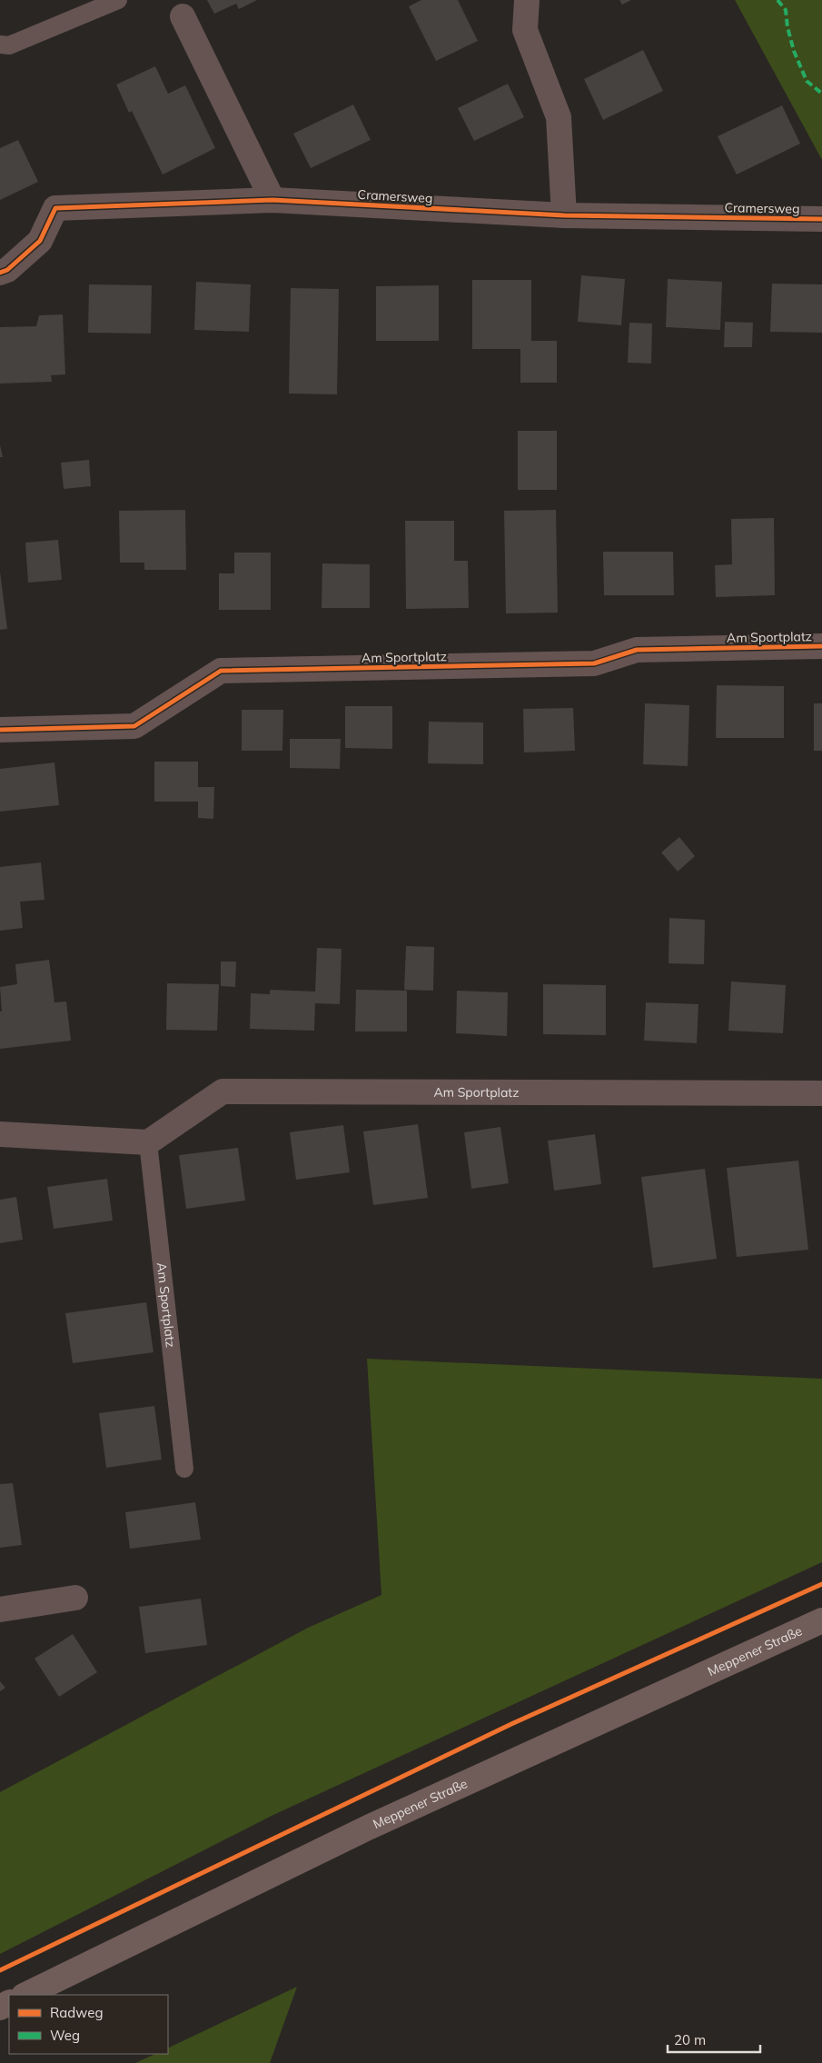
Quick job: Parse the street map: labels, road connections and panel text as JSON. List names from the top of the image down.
{
  "streets": {
    "main road": ["Meppener Straße"],
    "street": ["Cramersweg", "Am Sportplatz"]
  },
  "legend": ["Radweg", "Weg"],
  "scale_bar": "20 m"
}
